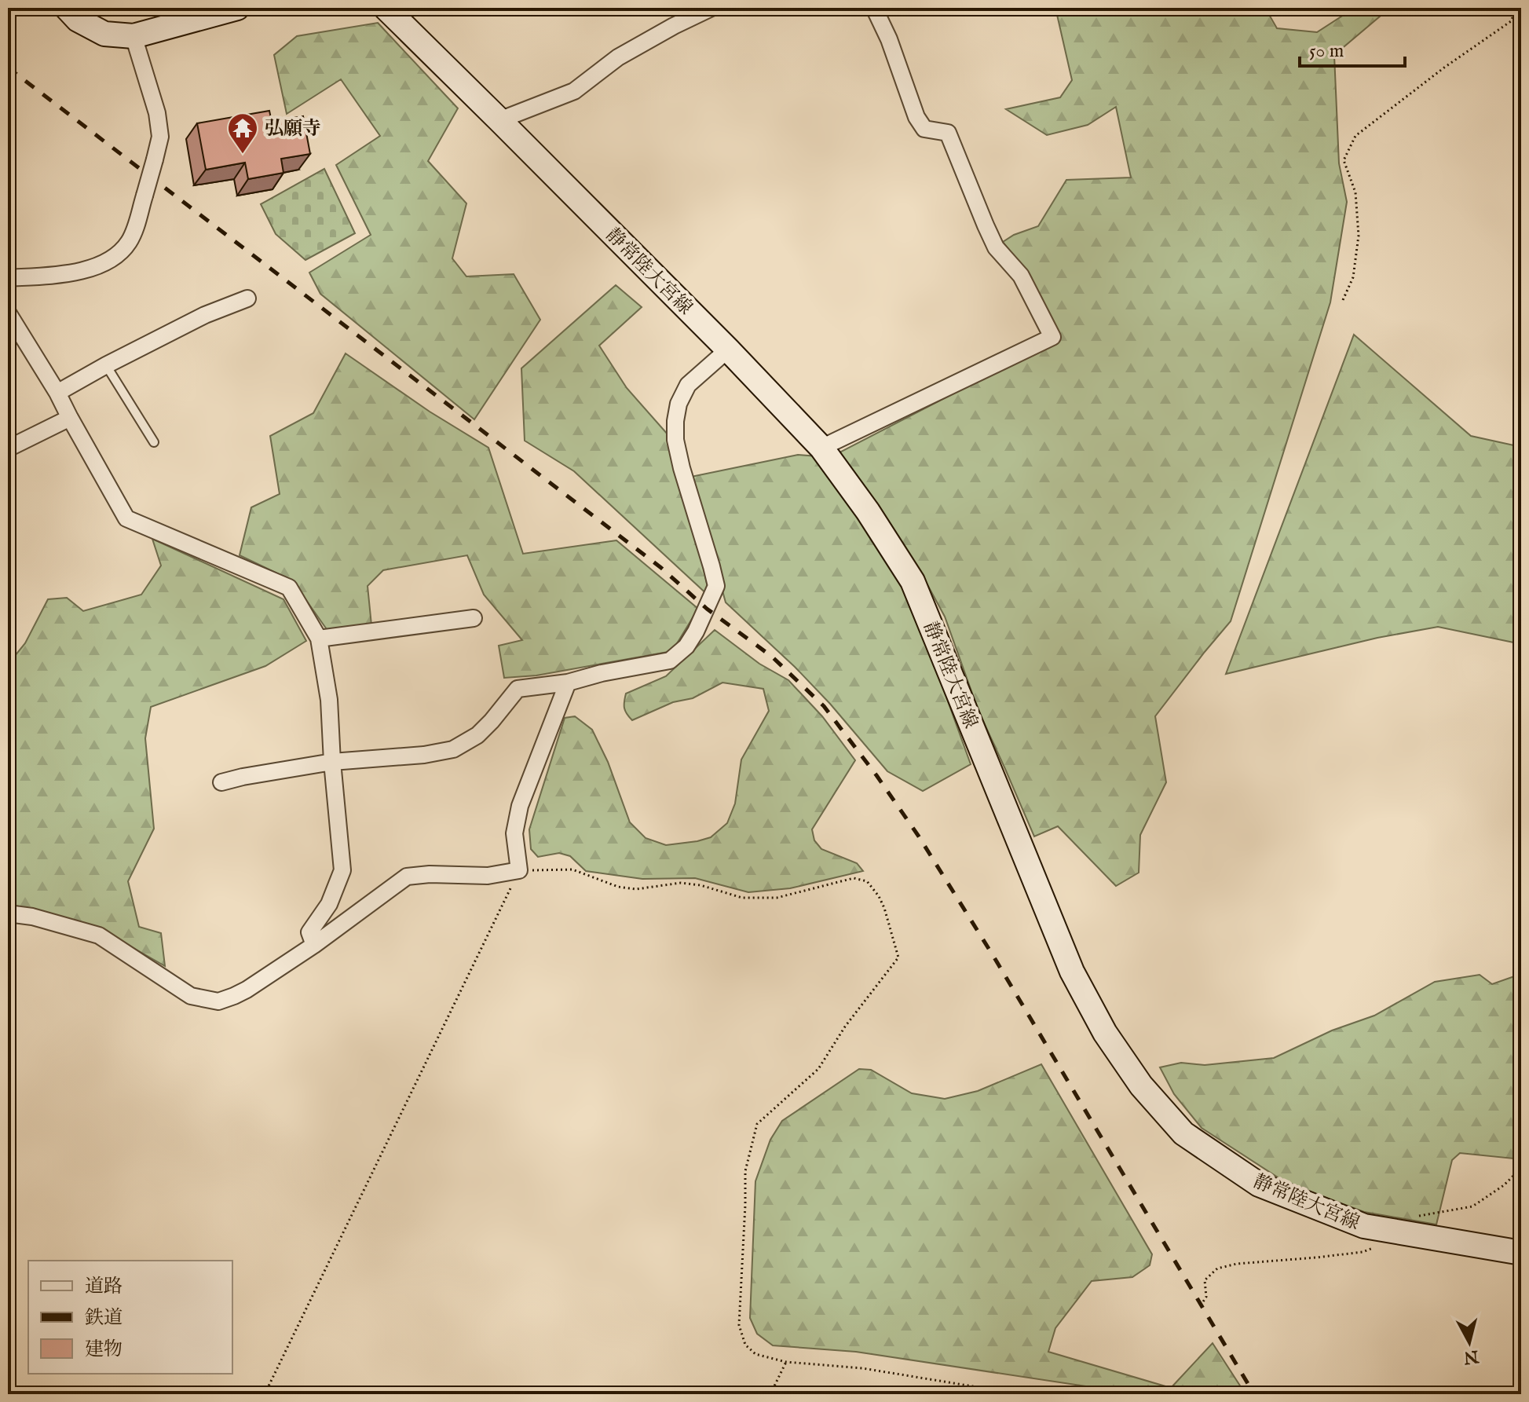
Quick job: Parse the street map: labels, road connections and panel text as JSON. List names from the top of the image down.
{
  "streets": {
    "main road": ["静常陸大宮線"]
  },
  "places": {
    "temple": ["弘願寺"]
  },
  "legend": ["道路", "鉄道", "建物"],
  "scale_bar": "50 m",
  "north": "bottom"
}
